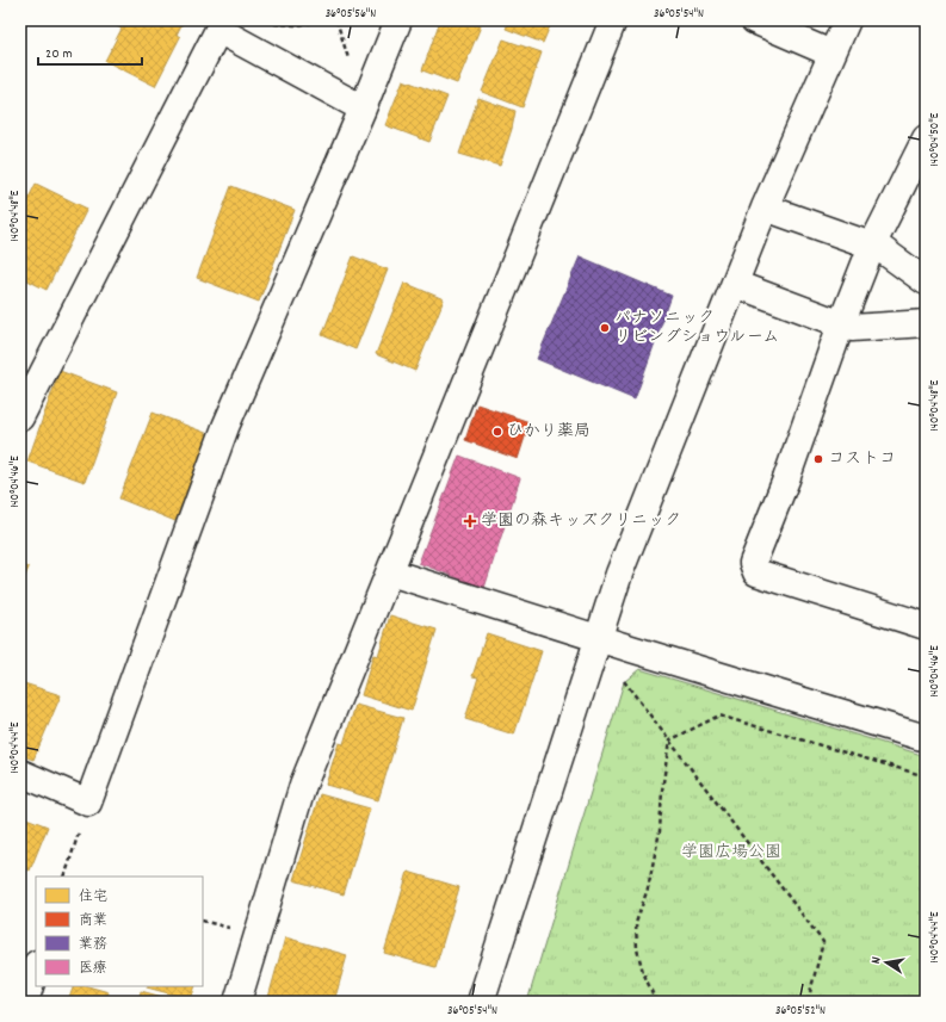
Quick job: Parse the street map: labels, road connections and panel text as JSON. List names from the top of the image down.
{
  "parks": ["学園広場公園"],
  "places": {
    "other": ["パナソニック リビングショウルーム", "ひかり薬局", "コストコ"],
    "health": ["学園の森キッズクリニック"]
  },
  "legend": [
    "住宅",
    "商業",
    "業務",
    "医療"
  ],
  "scale_bar": "20 m",
  "north": "left",
  "coordinates": [
    "36°05'56\"N",
    "36°05'54\"N",
    "140°04'50\"E",
    "140°04'48\"E",
    "140°04'46\"E",
    "140°04'44\"E",
    "36°05'52\"N"
  ]
}
